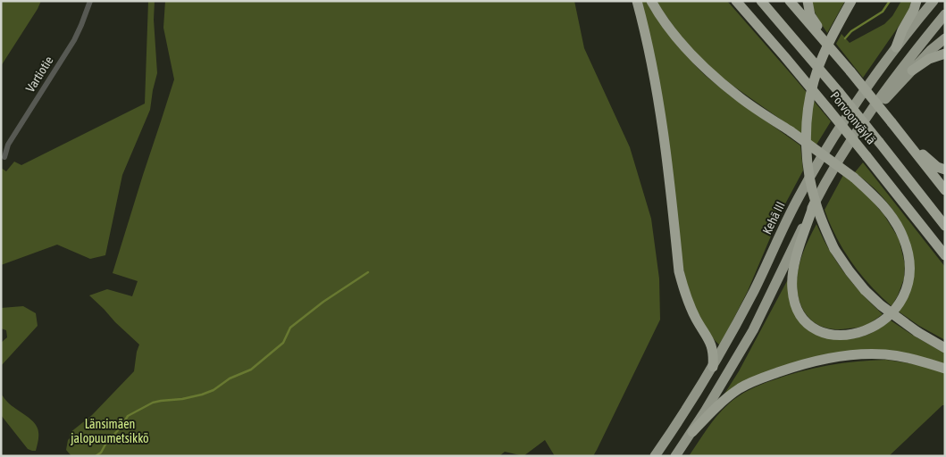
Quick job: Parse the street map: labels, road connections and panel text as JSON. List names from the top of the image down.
{
  "streets": {
    "highway": ["Porvoonväylä", "Kehä III"],
    "street": ["Vartiotie"]
  },
  "parks": ["Länsimäen jalopuumetsikkö"]
}
